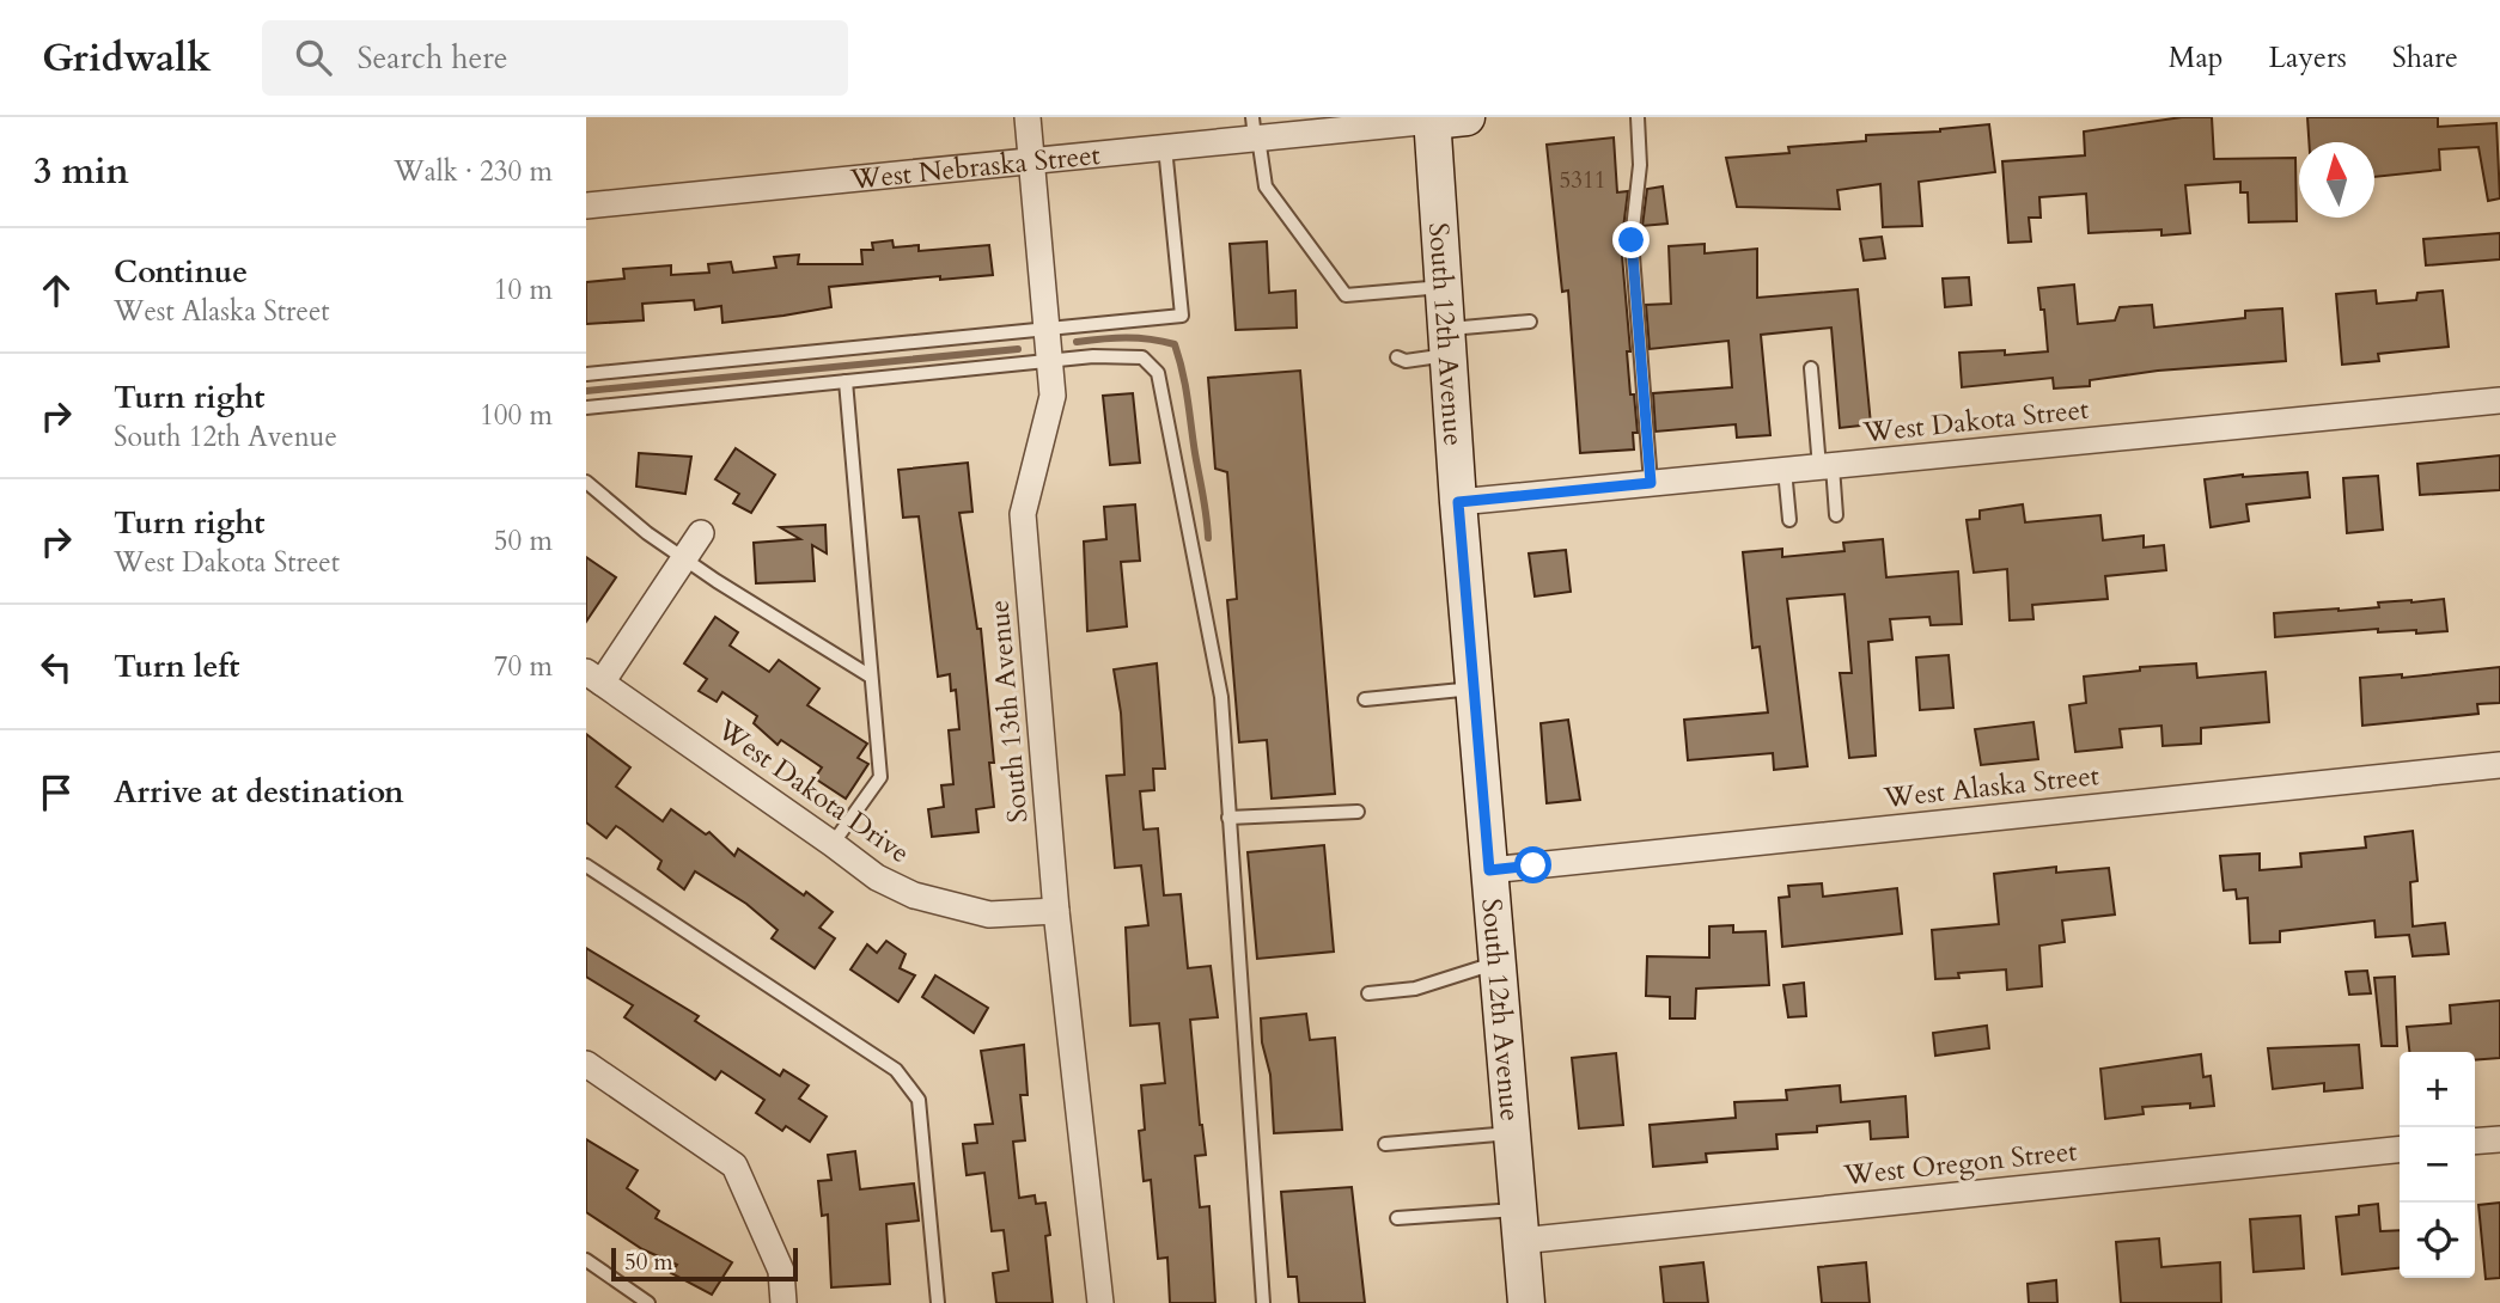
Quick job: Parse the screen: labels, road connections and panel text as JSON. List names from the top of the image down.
{
  "streets": {
    "main road": ["South 12th Avenue"],
    "street": [
      "West Nebraska Street",
      "West Dakota Street",
      "South 13th Avenue",
      "West Alaska Street",
      "West Dakota Drive",
      "West Oregon Street"
    ]
  },
  "crossings": [
    ["West Nebraska Street", "South 12th Avenue"],
    ["West Nebraska Street", "South 13th Avenue"],
    ["South 12th Avenue", "West Dakota Street"],
    ["South 12th Avenue", "West Alaska Street"],
    ["South 12th Avenue", "West Oregon Street"],
    ["South 13th Avenue", "West Dakota Drive"]
  ],
  "house_numbers": ["5311"],
  "scale_bar": "50 m",
  "north": "top",
  "page": {
    "header": "Gridwalk",
    "search": "Search here",
    "nav": ["Map", "Layers", "Share"],
    "heading": ["3 min", "Walk · 230 m"],
    "list": [
      ["Continue", "West Alaska Street", "10 m"],
      ["Turn right", "South 12th Avenue", "100 m"],
      ["Turn right", "West Dakota Street", "50 m"],
      ["Turn left", "70 m"],
      "Arrive at destination"
    ],
    "map_buttons": ["+", "−"],
    "scale": "50 m"
  }
}
